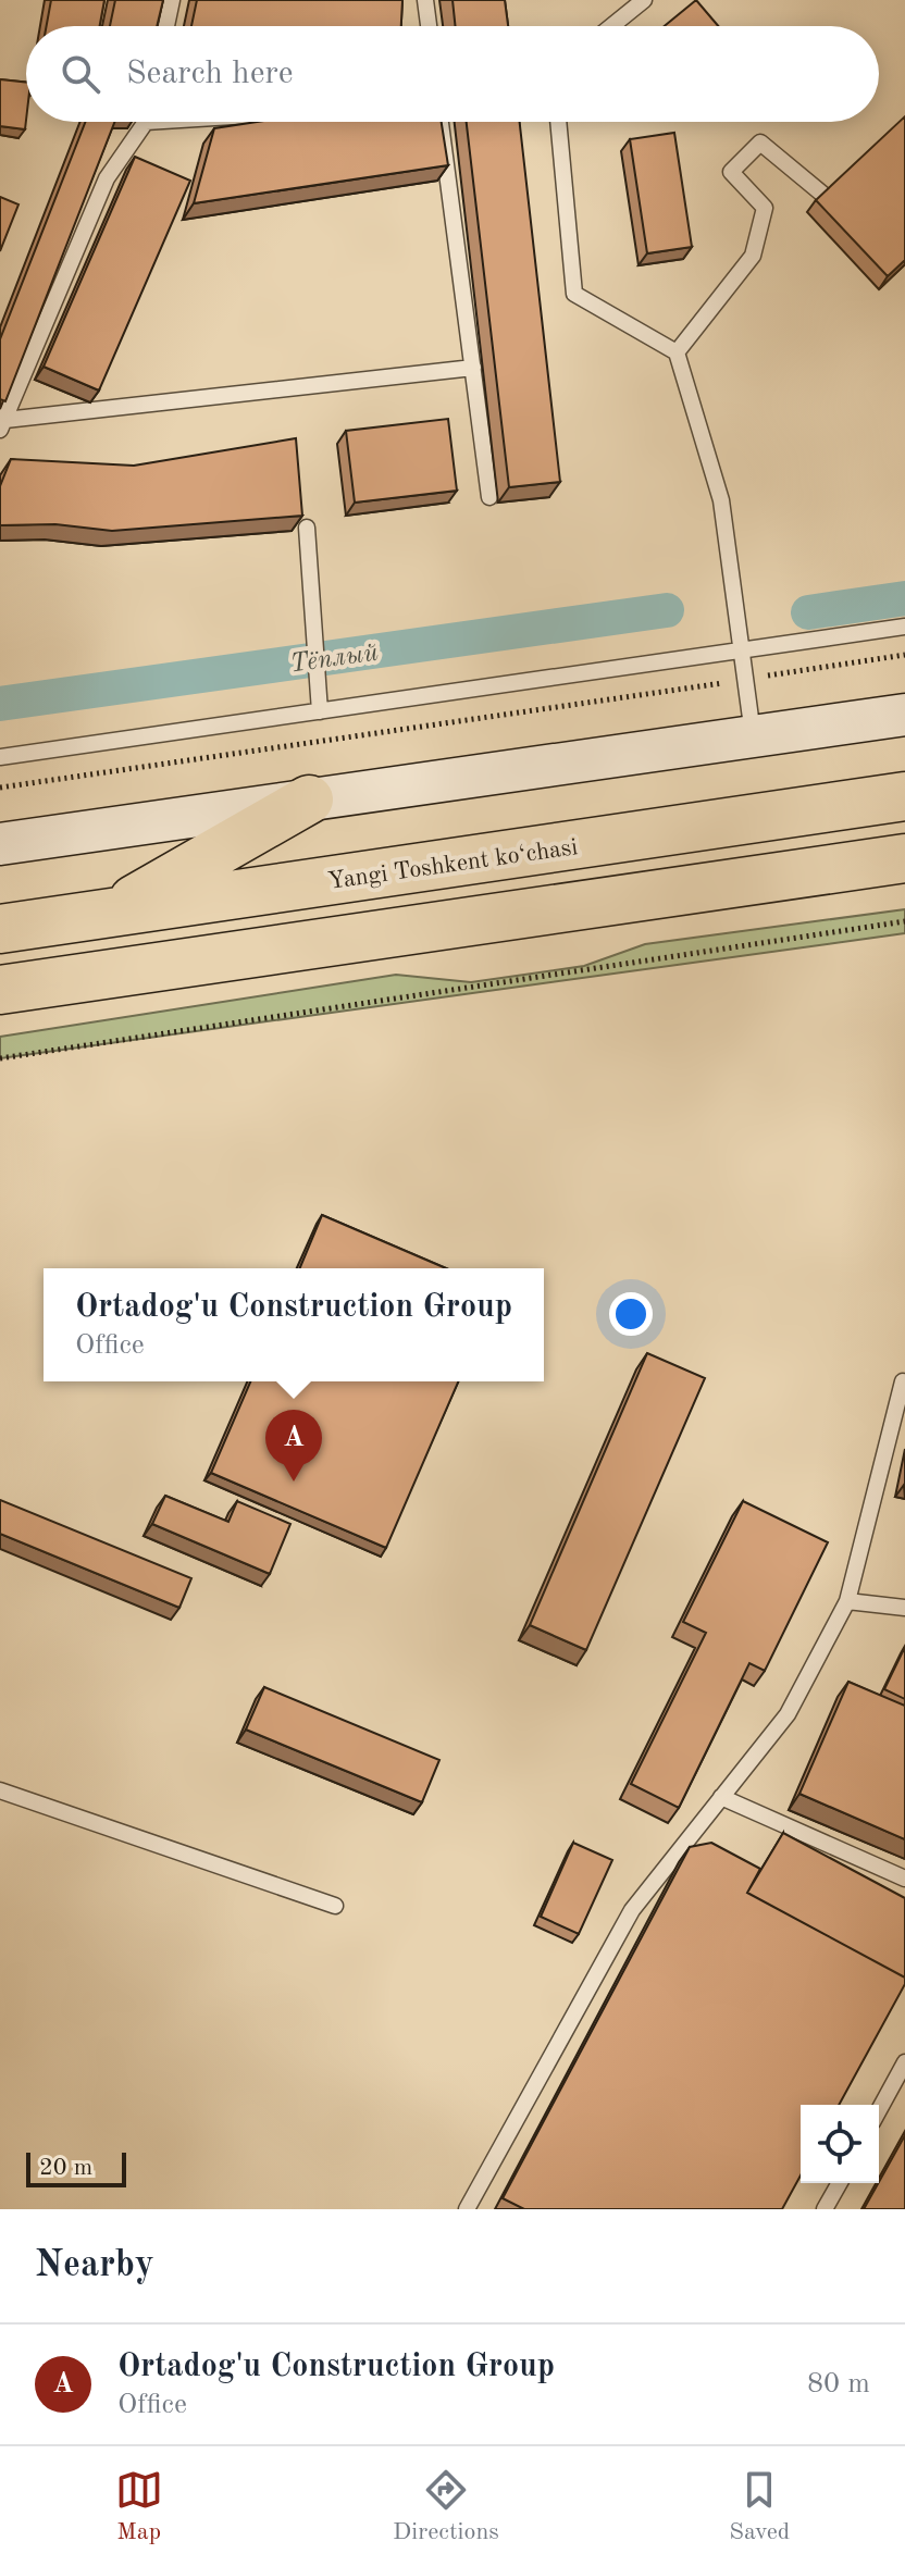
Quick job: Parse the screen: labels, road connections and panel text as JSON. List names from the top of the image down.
{
  "streets": {
    "highway": ["Yangi Toshkent ko‘chasi"]
  },
  "water": ["Тёплый"],
  "scale_bar": "20 m",
  "page": {
    "search": "Search here",
    "popup": ["Ortadog'u Construction Group", "Office"],
    "pins": "A",
    "scale": "20 m",
    "heading": "Nearby",
    "list": [
      {
        "mark": "A",
        "name": "Ortadog'u Construction Group",
        "note": "Office",
        "value": "80 m"
      }
    ],
    "nav": ["Map", "Directions", "Saved"]
  }
}
